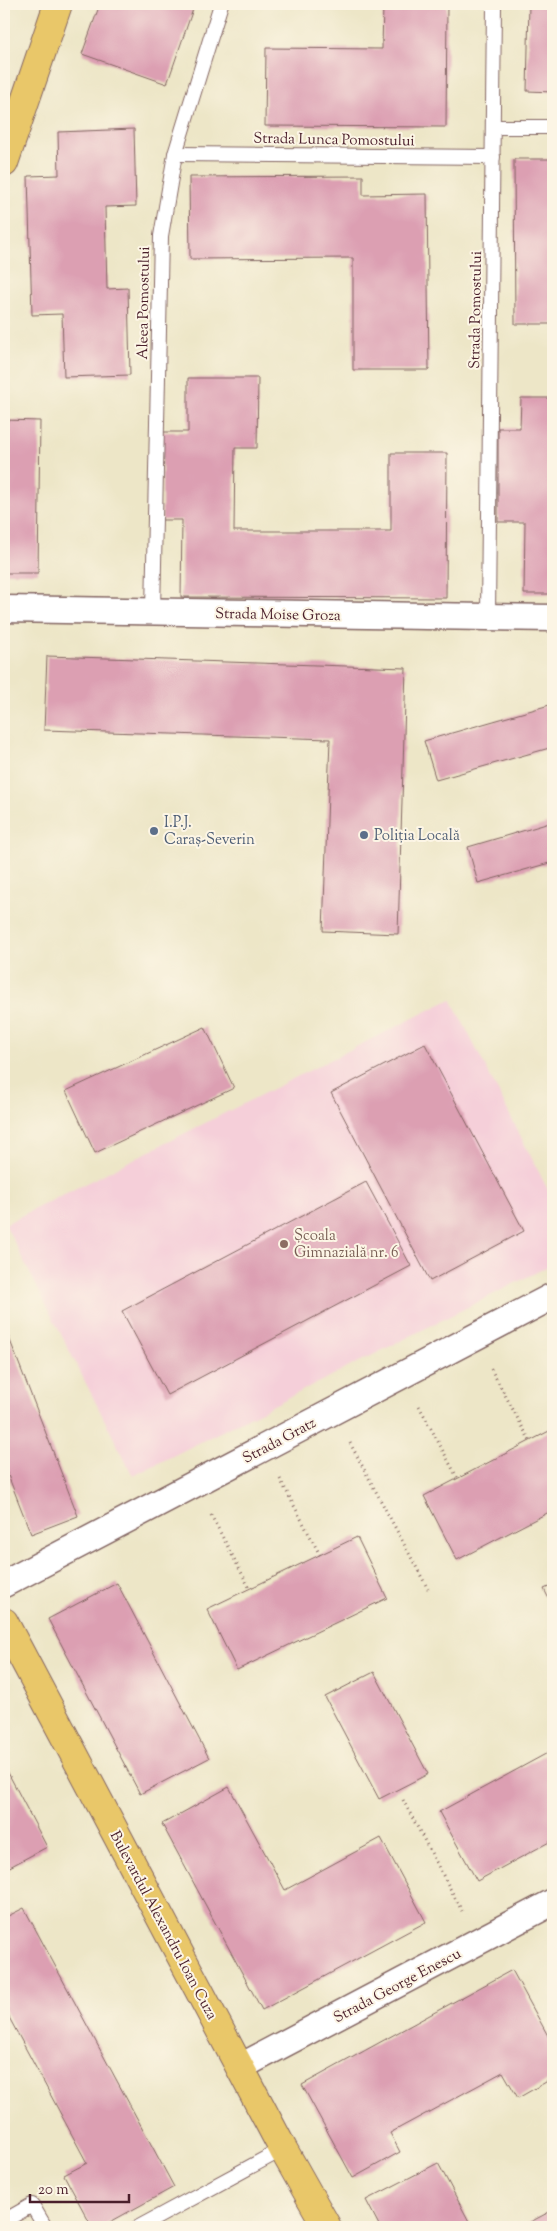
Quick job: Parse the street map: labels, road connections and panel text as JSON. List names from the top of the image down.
{
  "streets": {
    "main road": ["Bulevardul Alexandru Ioan Cuza"],
    "street": ["Strada Moise Groza", "Strada Gratz", "Strada George Enescu"],
    "lane": ["Strada Lunca Pomostului", "Aleea Pomostului", "Strada Pomostului"]
  },
  "crossings": [
    ["Strada Lunca Pomostului", "Aleea Pomostului"],
    ["Strada Lunca Pomostului", "Strada Pomostului"],
    ["Aleea Pomostului", "Strada Moise Groza"],
    ["Strada Pomostului", "Strada Moise Groza"],
    ["Bulevardul Alexandru Ioan Cuza", "Strada George Enescu"]
  ],
  "places": ["I.P.J. Caraș-Severin", "Poliția Locală", "Școala Gimnazială nr. 6"],
  "scale_bar": "20 m"
}
